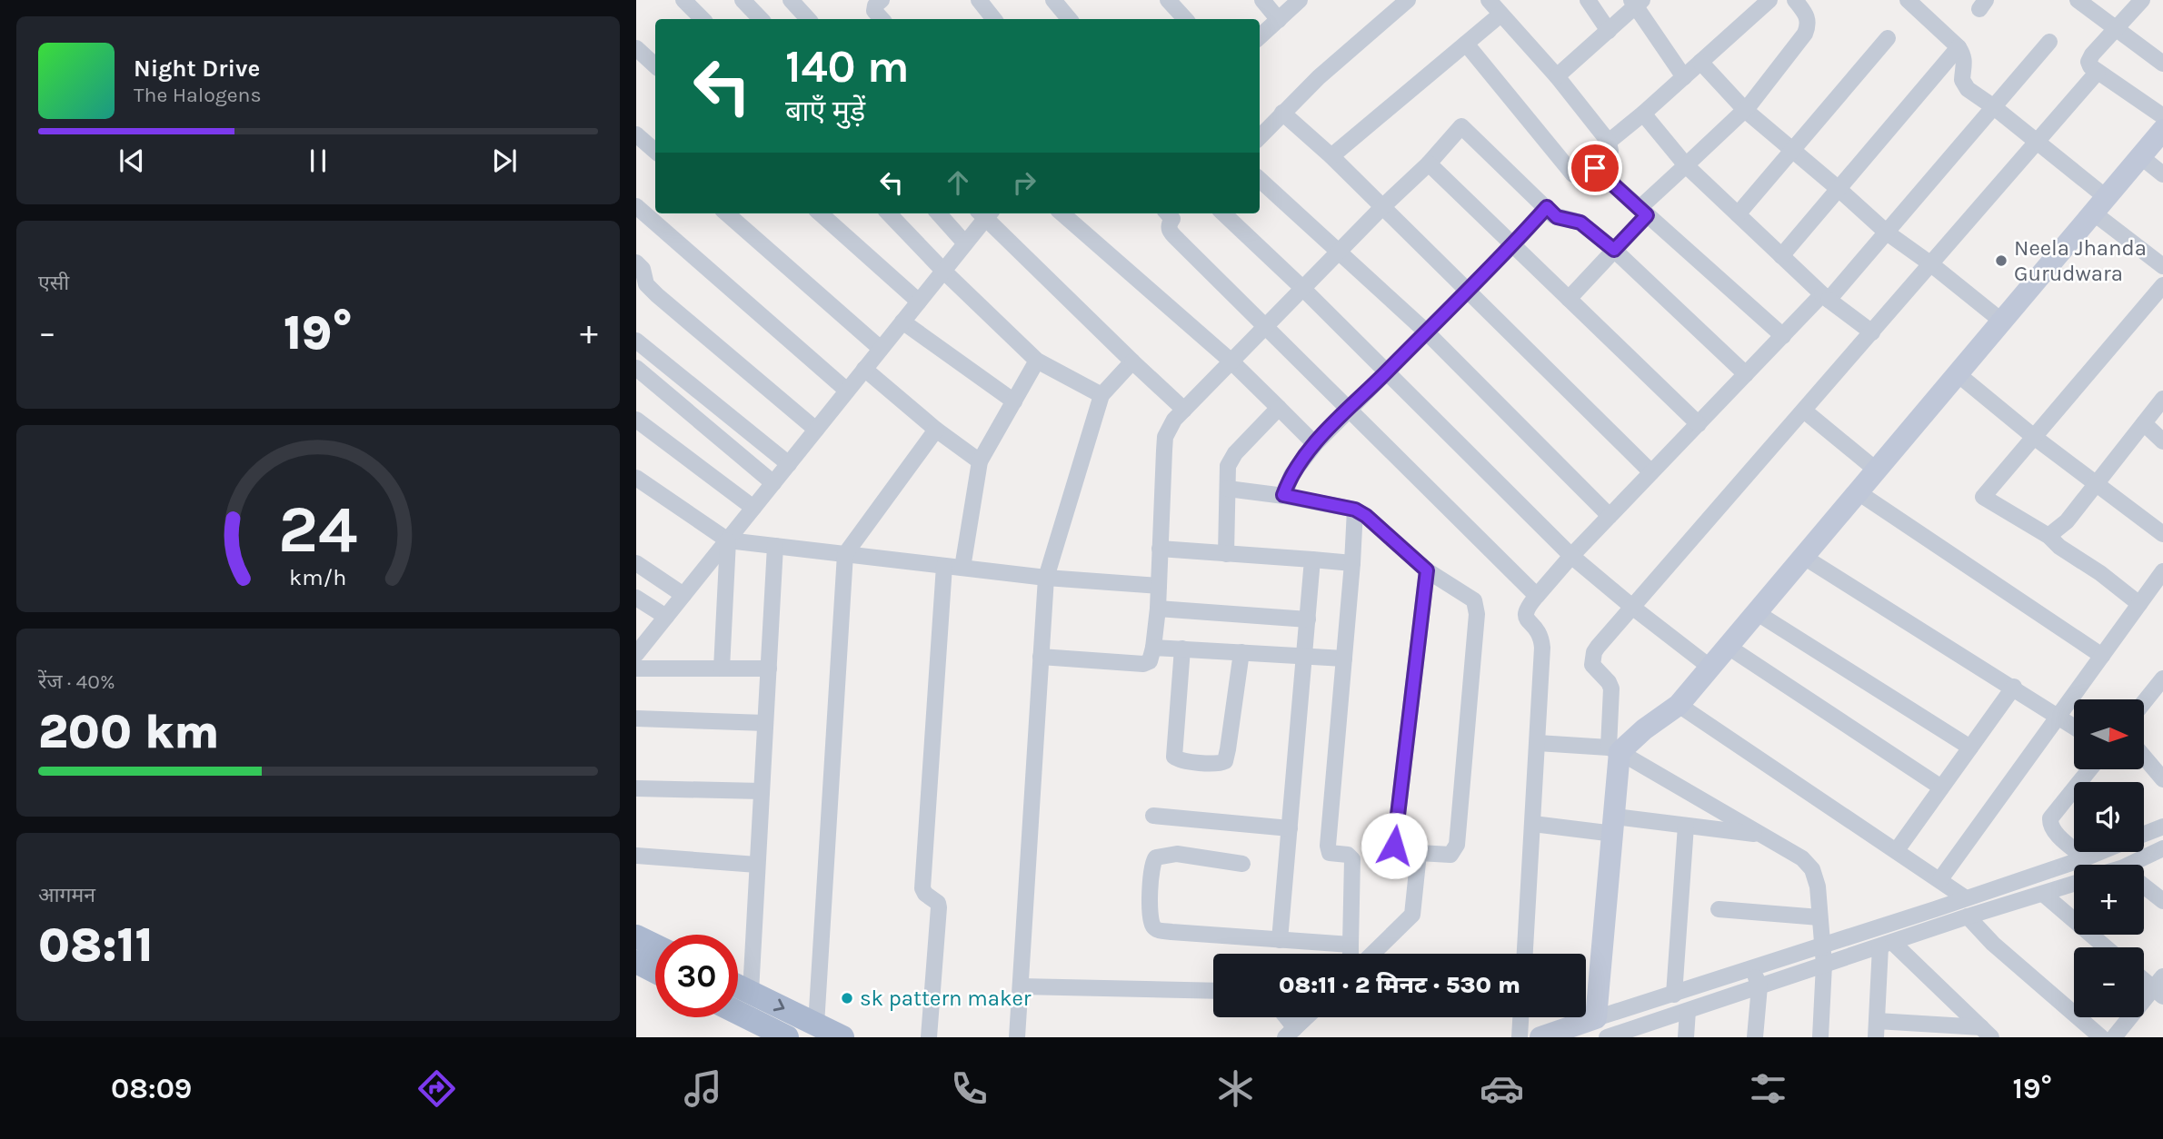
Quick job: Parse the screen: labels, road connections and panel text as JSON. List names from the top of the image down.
{
  "places": ["Neela Jhanda Gurudwara", "sk pattern maker"],
  "north": "right",
  "page": {
    "turn": ["140 m", "बाएँ मुड़ें"],
    "song": ["Night Drive", "The Halogens"],
    "tile": [
      "एसी",
      ["रेंज · 40%", "200 km"],
      ["आगमन", "08:11"]
    ],
    "heat": ["−", "19°", "+"],
    "map_buttons": ["+", "−"],
    "limit": "30",
    "trip": "08:11 · 2 मिनट · 530 m",
    "tabs": ["08:09", "19°"],
    "gauge": ["24", "km/h"]
  }
}
